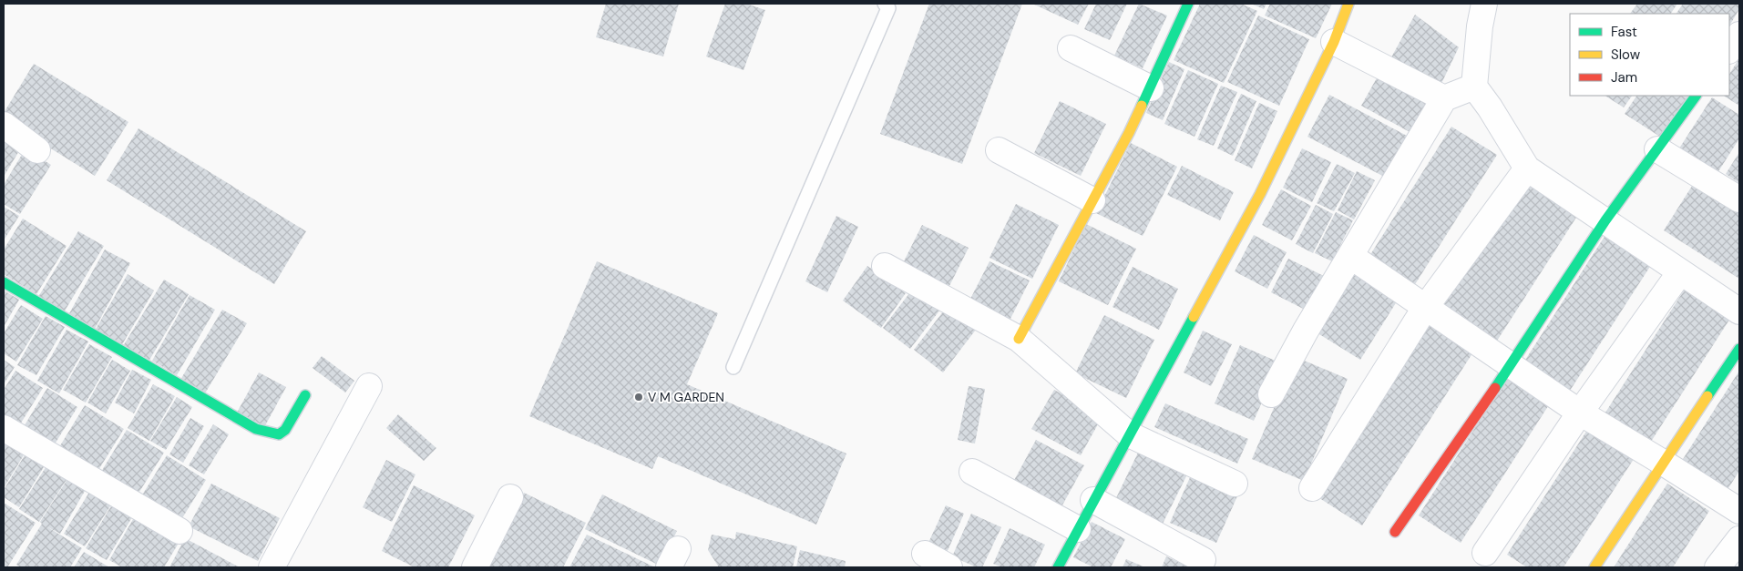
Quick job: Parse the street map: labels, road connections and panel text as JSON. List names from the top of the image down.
{
  "places": ["V M GARDEN"],
  "legend": ["Fast", "Slow", "Jam"]
}
